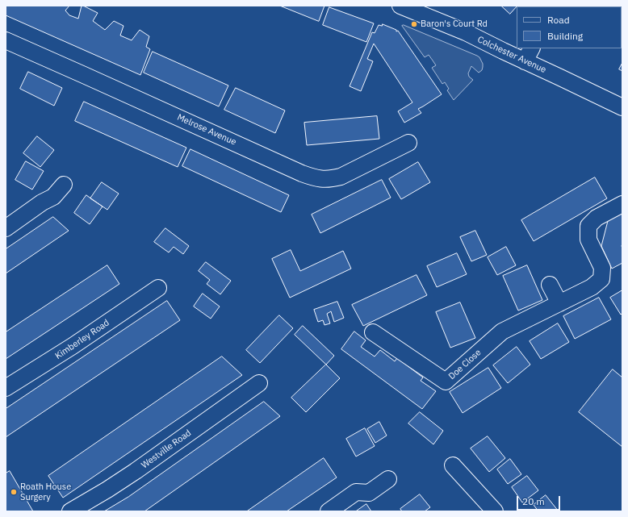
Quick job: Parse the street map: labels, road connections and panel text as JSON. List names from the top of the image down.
{
  "streets": {
    "street": [
      "Colchester Avenue",
      "Melrose Avenue",
      "Kimberley Road",
      "Doe Close",
      "Westville Road"
    ]
  },
  "places": ["Baron's Court Rd", "Roath House Surgery"],
  "legend": ["Road", "Building"],
  "scale_bar": "20 m"
}
